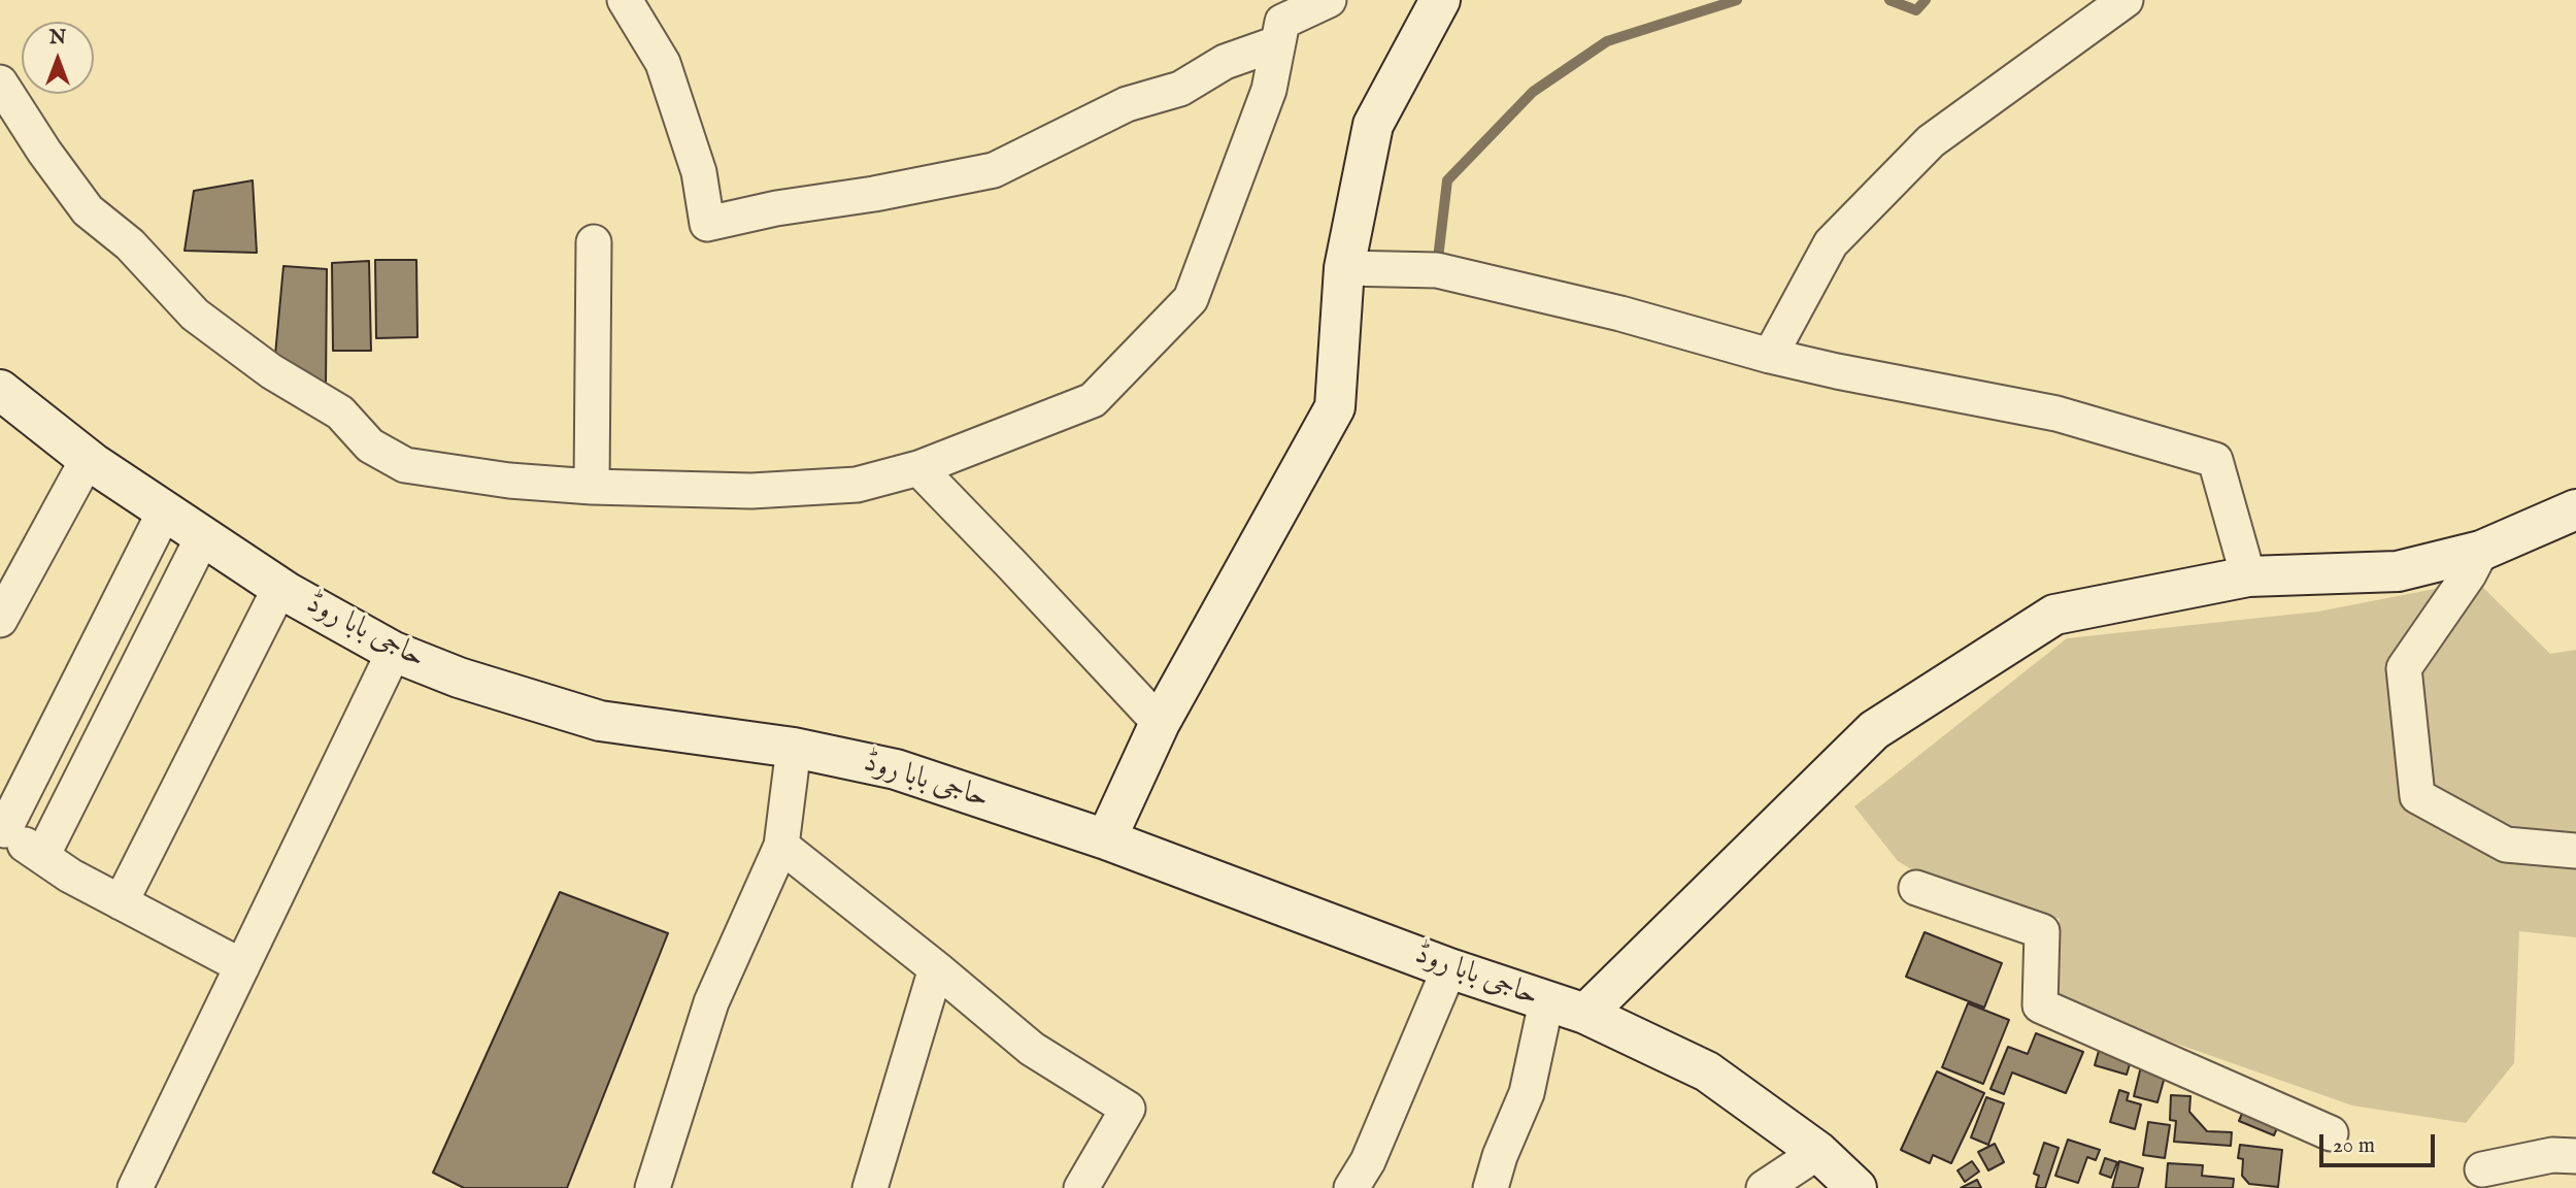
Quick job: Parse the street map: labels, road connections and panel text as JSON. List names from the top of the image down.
{
  "streets": {
    "main road": ["حاجی بابا روڈ"]
  },
  "scale_bar": "20 m",
  "north": "top"
}
